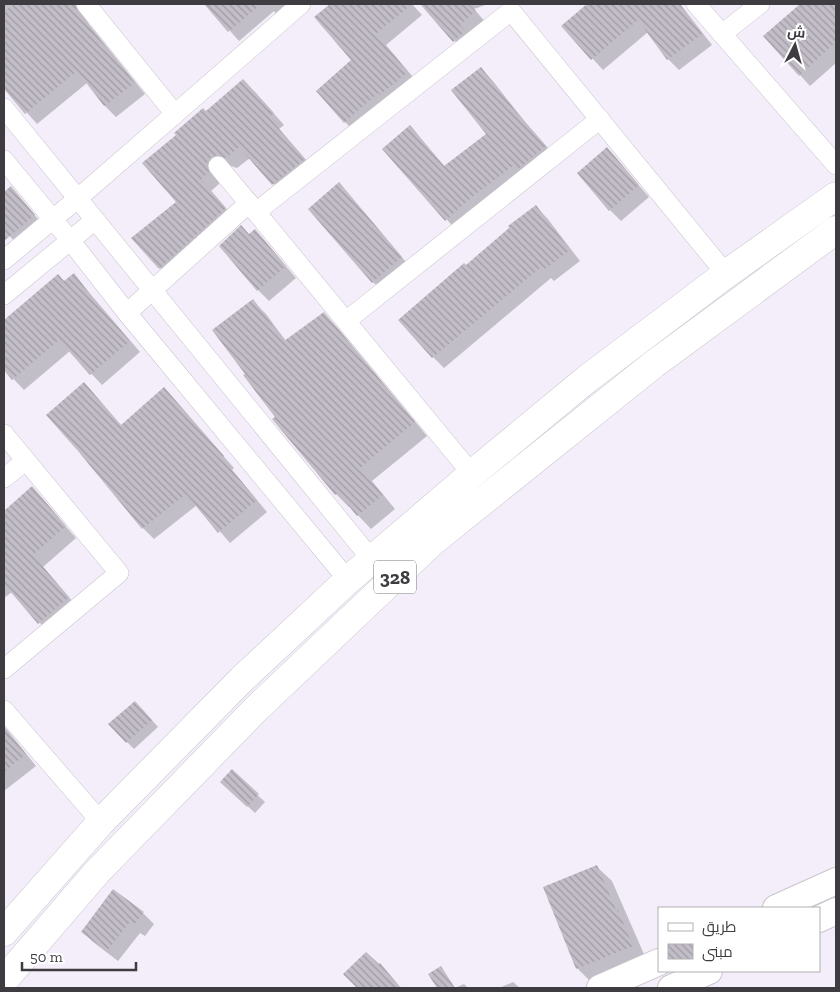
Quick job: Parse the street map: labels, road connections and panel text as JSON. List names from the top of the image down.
{
  "streets": {
    "main road": ["328"]
  },
  "legend": ["طريق", "مبنى"],
  "scale_bar": "50 m",
  "north": "top"
}
